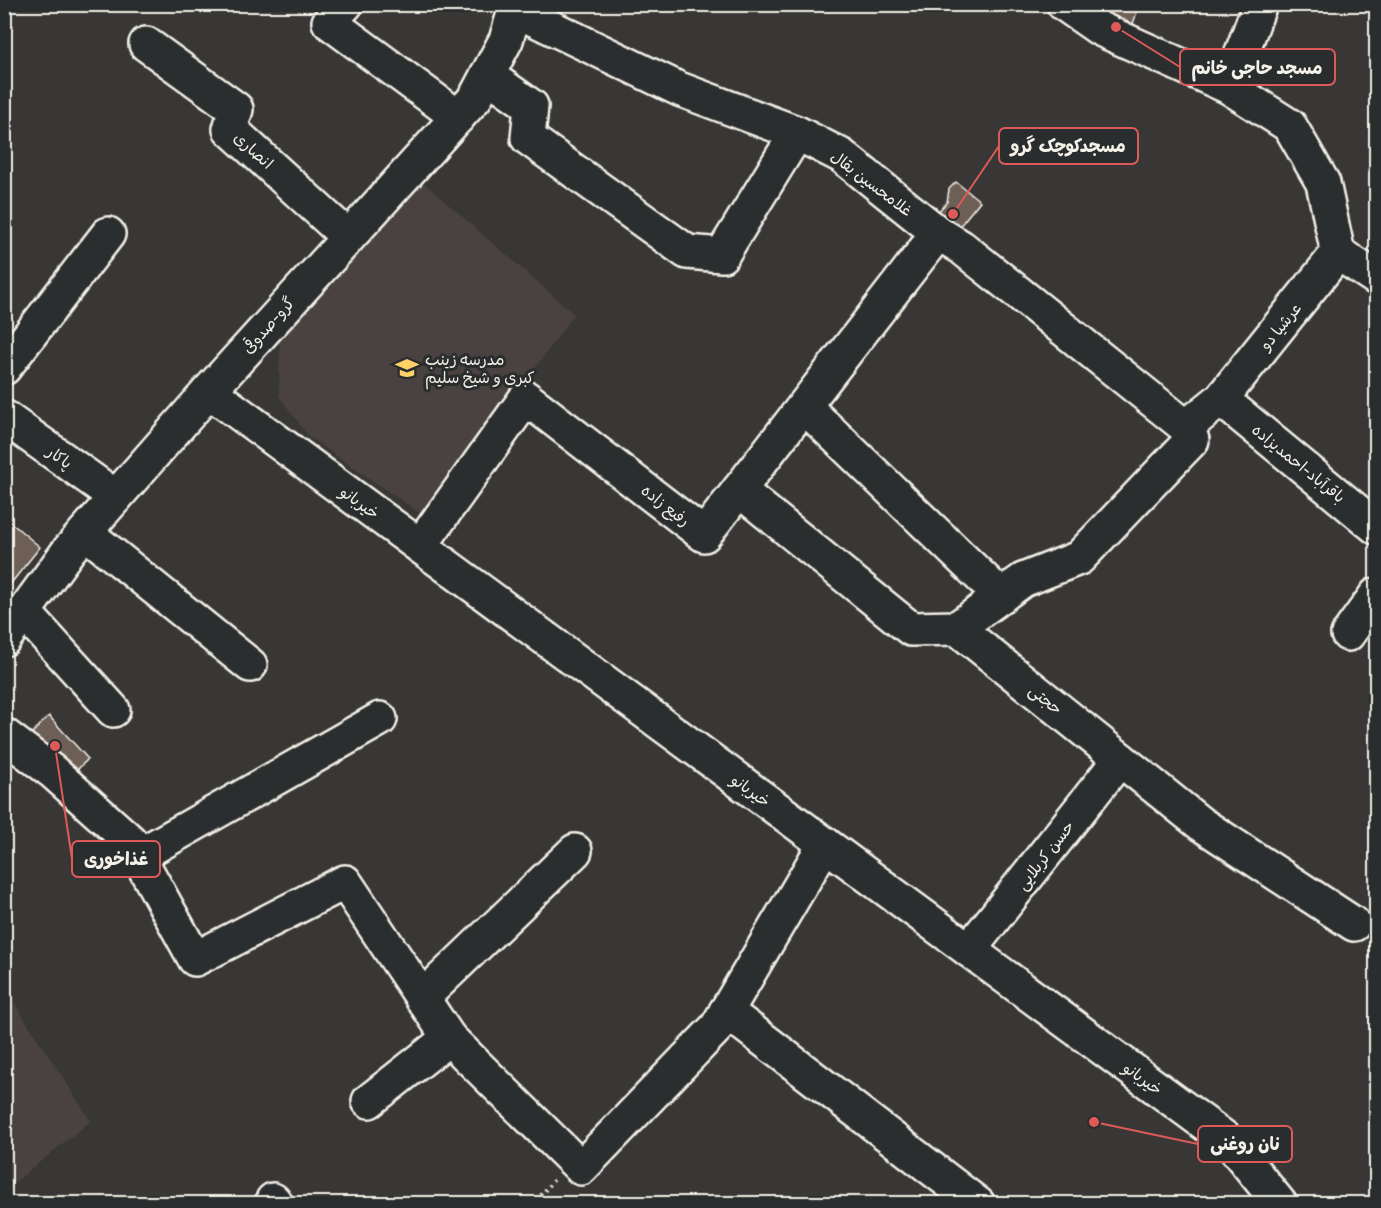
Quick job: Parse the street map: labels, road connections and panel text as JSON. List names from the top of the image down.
{
  "streets": {
    "street": [
      "انصاری",
      "غلامحسین بقال",
      "گرو-صدوقی",
      "عرشیا دو",
      "پاکار",
      "باقرآباد-احمدیزاده",
      "خیربانو",
      "رفیع زاده",
      "حجتی",
      "حسن کربلایی"
    ]
  },
  "crossings": [
    ["انصاری", "گرو-صدوقی"],
    ["غلامحسین بقال", "گرو-صدوقی"],
    ["غلامحسین بقال", "عرشیا دو"],
    ["غلامحسین بقال", "رفیع زاده"],
    ["گرو-صدوقی", "پاکار"],
    ["گرو-صدوقی", "خیربانو"],
    ["عرشیا دو", "باقرآباد-احمدیزاده"],
    ["خیربانو", "رفیع زاده"],
    ["خیربانو", "حسن کربلایی"],
    ["حجتی", "حسن کربلایی"]
  ],
  "places": {
    "other": [
      "مسجد حاجی خانم",
      "مسجدکوچک گرو",
      "غذاخوری",
      "نان روغنی"
    ],
    "school or university": ["مدرسه زینب کبری و شیخ سلیم"]
  }
}
